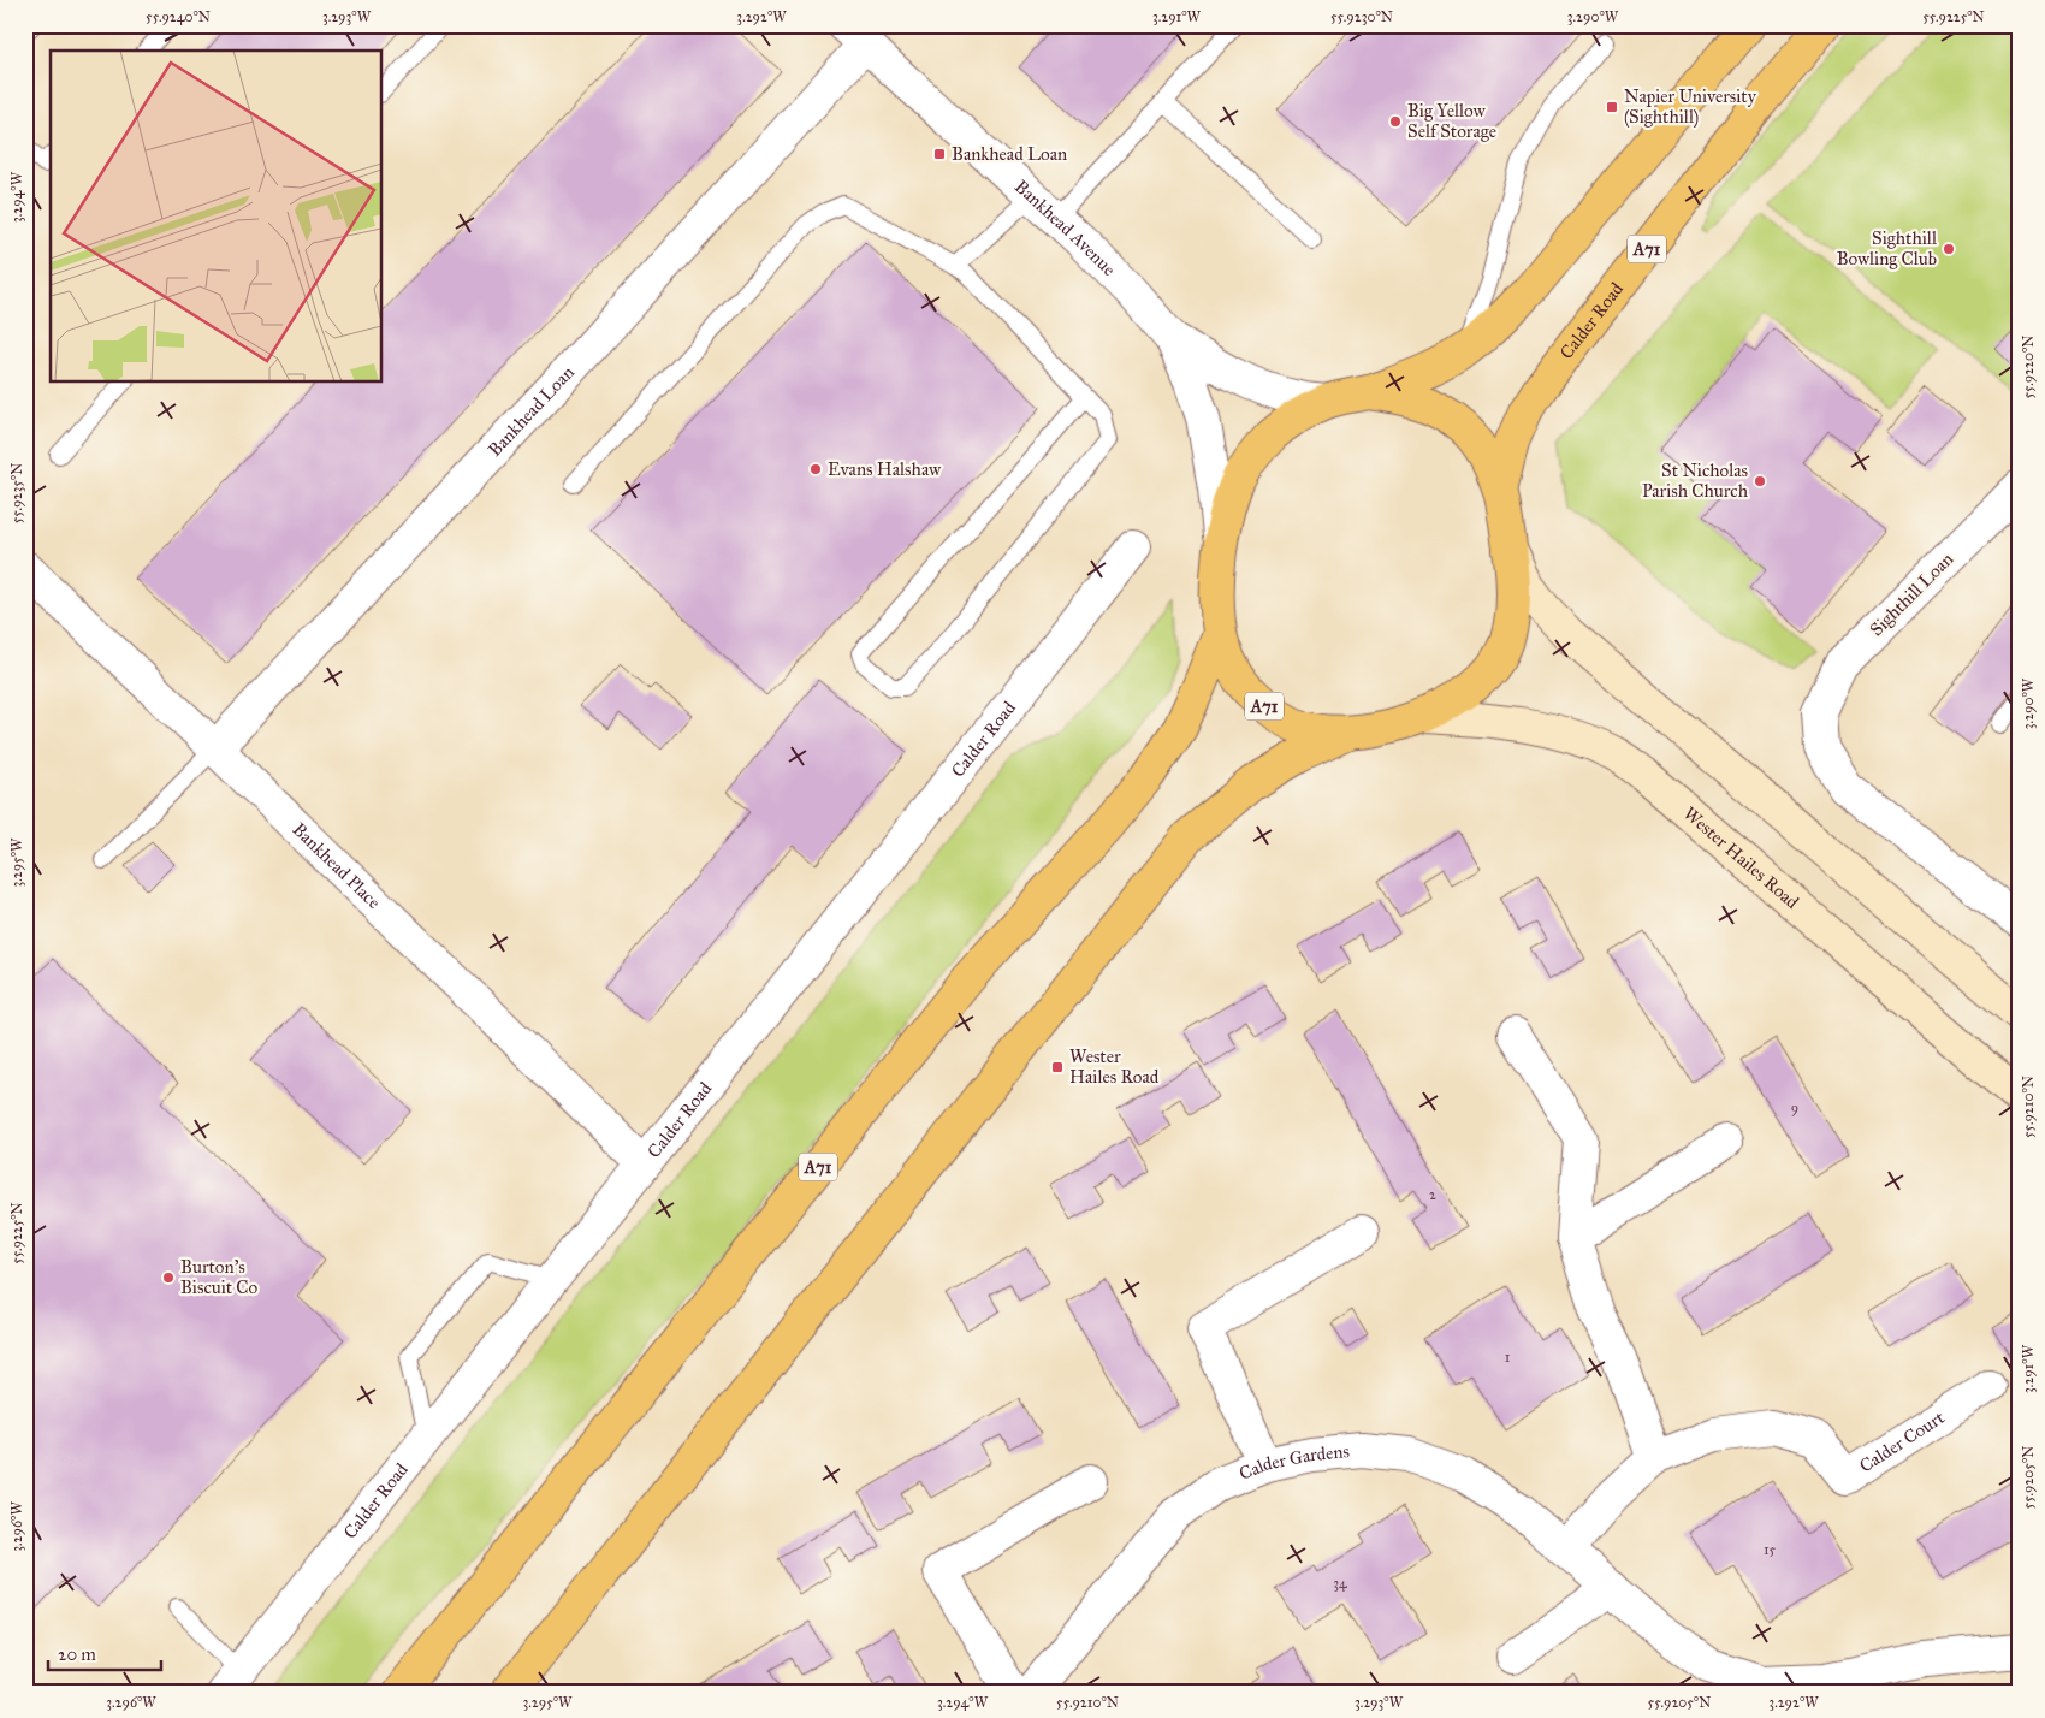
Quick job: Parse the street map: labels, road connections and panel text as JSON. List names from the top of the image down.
{
  "streets": {
    "main road": ["A71", "Calder Road", "Wester Hailes Road"],
    "street": [
      "Bankhead Avenue",
      "Bankhead Loan",
      "Sighthill Loan",
      "Bankhead Place",
      "Calder Court",
      "Calder Gardens"
    ]
  },
  "crossings": [
    ["Bankhead Avenue", "A71"],
    ["Bankhead Avenue", "Bankhead Loan"],
    ["A71", "Calder Road"],
    ["A71", "Wester Hailes Road"],
    ["Calder Road", "Bankhead Place"],
    ["Bankhead Loan", "Bankhead Place"],
    ["Calder Court", "Calder Gardens"]
  ],
  "places": {
    "transit": ["Napier University (Sighthill)", "Bankhead Loan", "Wester Hailes Road"],
    "other": [
      "Big Yellow Self Storage",
      "Sighthill Bowling Club",
      "Evans Halshaw",
      "St Nicholas Parish Church",
      "Burton's Biscuit Co"
    ]
  },
  "house_numbers": [
    "9",
    "2",
    "1",
    "15",
    "34"
  ],
  "scale_bar": "20 m",
  "coordinates": [
    "55.9240°N",
    "3.293°W",
    "3.292°W",
    "3.291°W",
    "55.9230°N",
    "3.290°W",
    "55.9225°N",
    "3.294°W",
    "55.9220°N",
    "55.9235°N",
    "3.295°W",
    "55.9210°N",
    "55.9205°N",
    "3.296°W"
  ]
}
